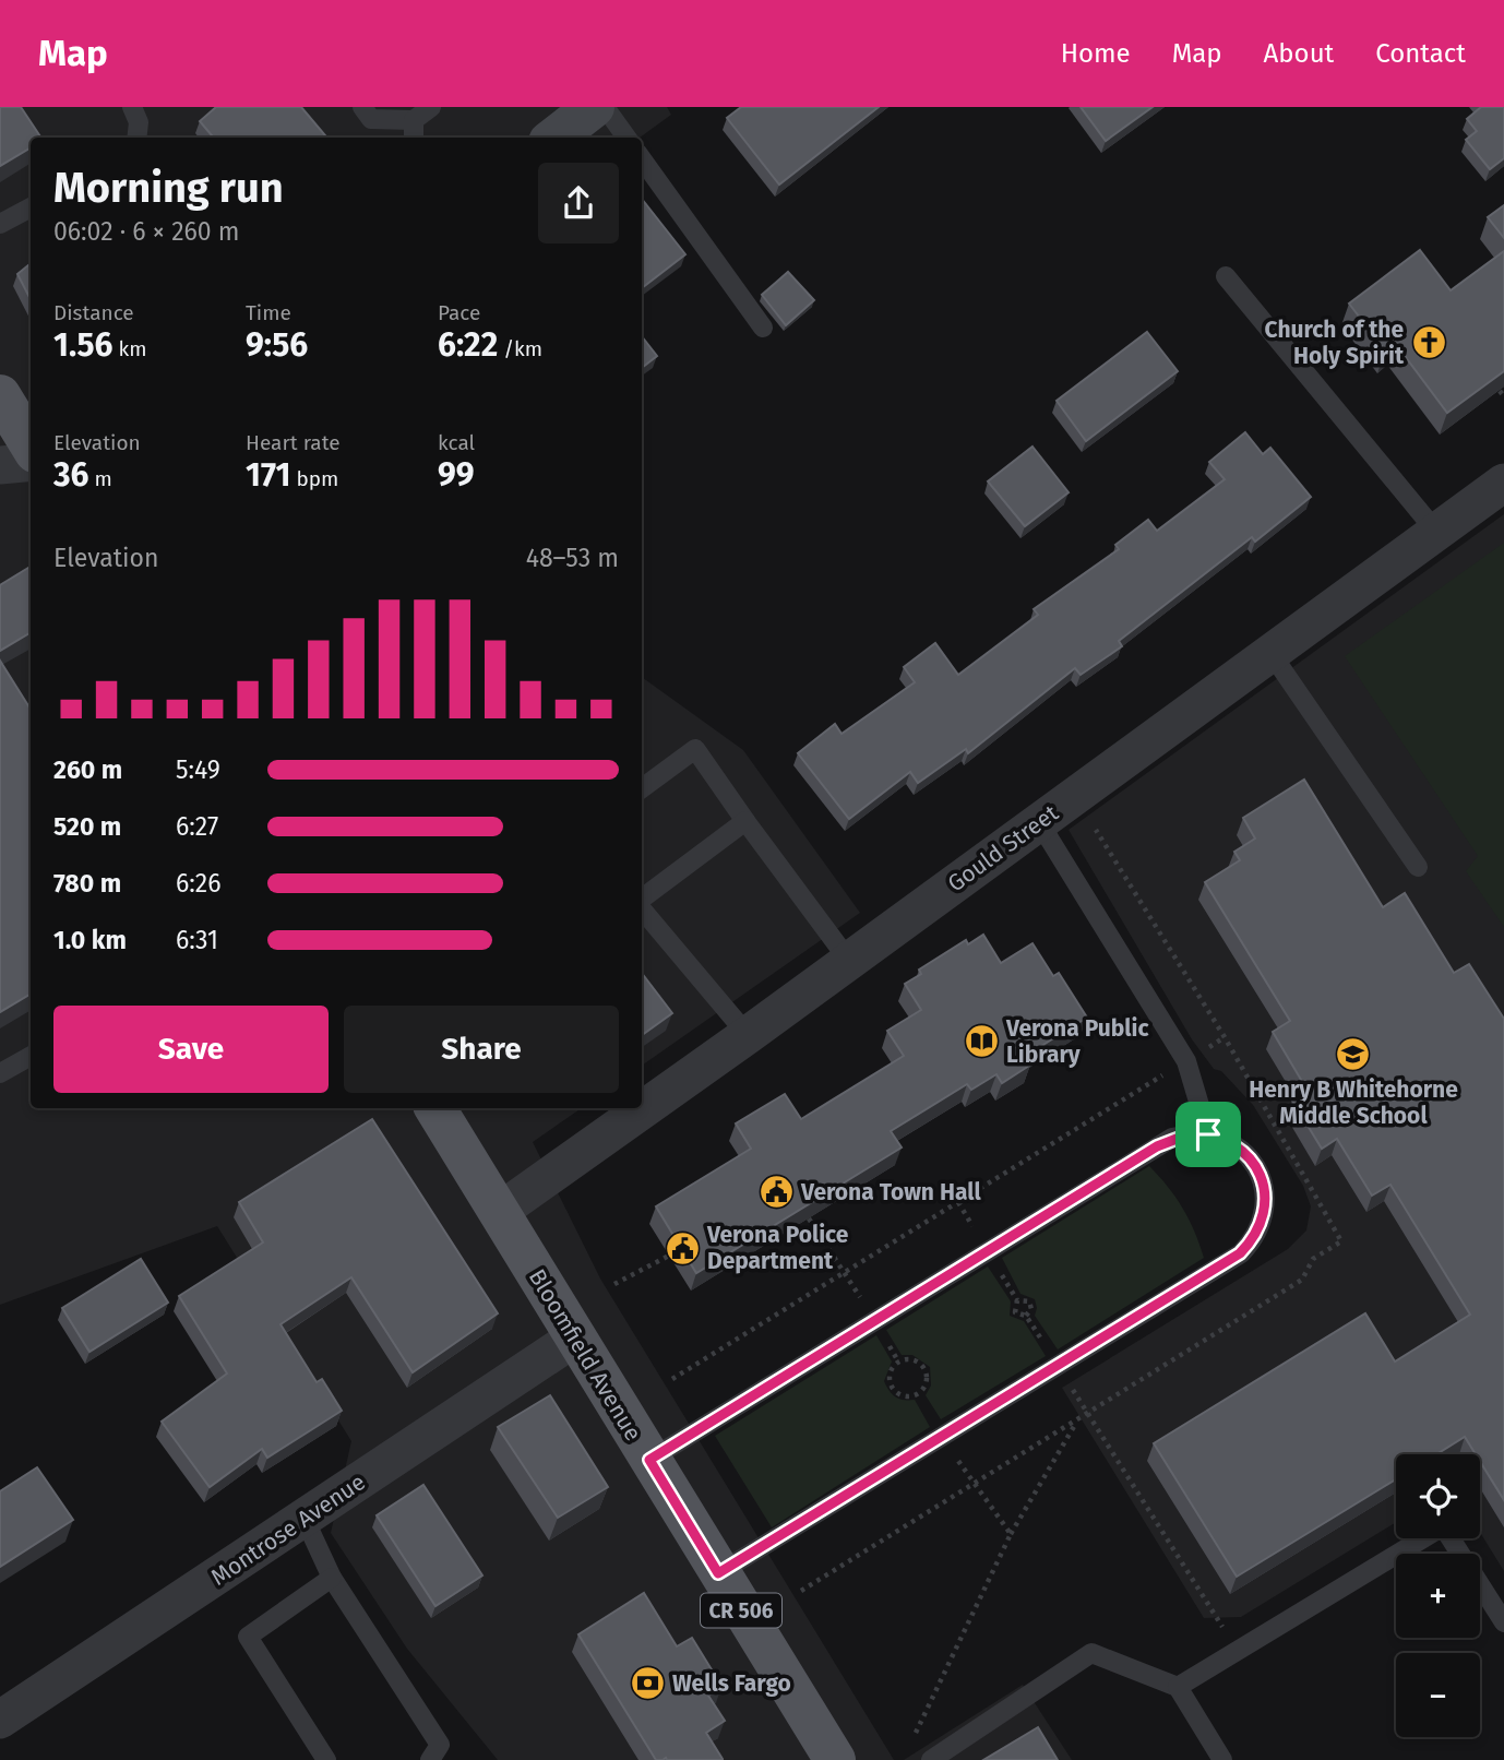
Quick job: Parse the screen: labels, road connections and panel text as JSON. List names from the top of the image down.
{
  "streets": {
    "main road": ["Bloomfield Avenue", "CR 506"],
    "street": ["Gould Street", "Montrose Avenue"]
  },
  "crossings": [
    ["Gould Street", "Bloomfield Avenue"],
    ["Bloomfield Avenue", "Montrose Avenue"]
  ],
  "places": {
    "church": ["Church of the Holy Spirit"],
    "library": ["Verona Public Library"],
    "school or university": ["Henry B Whitehorne Middle School"],
    "public building": ["Verona Town Hall", "Verona Police Department"],
    "bank": ["Wells Fargo"]
  },
  "page": {
    "header": "Map",
    "nav": [
      "Home",
      "Map",
      "About",
      "Contact"
    ],
    "heading": ["Morning run", "06:02 · 6 × 260 m"],
    "stats": [
      ["Distance", "1.56 km"],
      ["Time", "9:56"],
      ["Pace", "6:22 /km"],
      ["Elevation", "36 m"],
      ["Heart rate", "171 bpm"],
      ["kcal", "99"]
    ],
    "chart": ["Elevation", "48–53 m"],
    "list": [
      {
        "name": "260 m",
        "note": "5:49"
      },
      {
        "name": "520 m",
        "note": "6:27"
      },
      {
        "name": "780 m",
        "note": "6:26"
      },
      {
        "name": "1.0 km",
        "note": "6:31"
      }
    ],
    "buttons": ["Save", "Share"],
    "map_buttons": ["+", "−"]
  }
}
